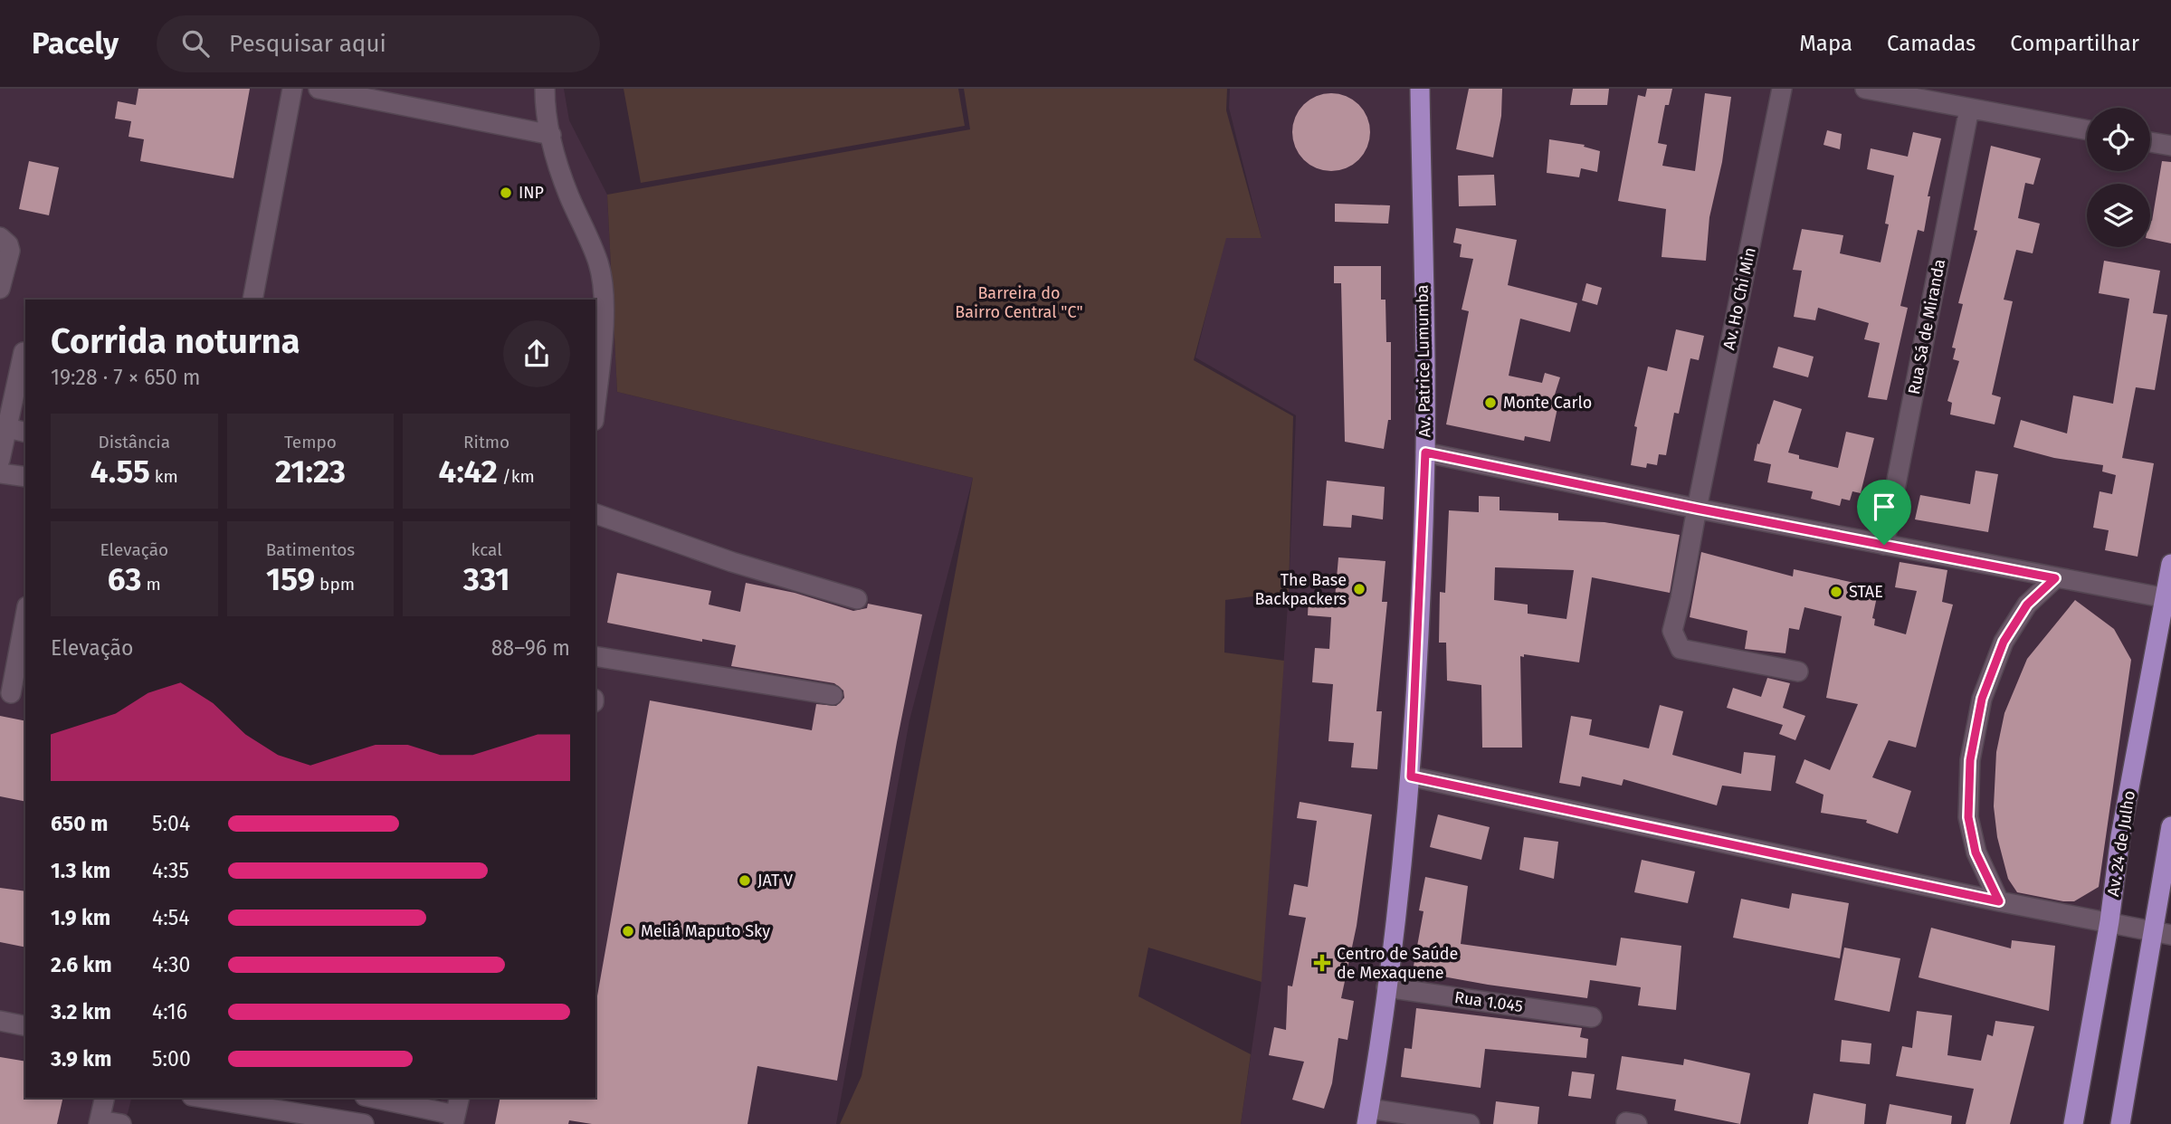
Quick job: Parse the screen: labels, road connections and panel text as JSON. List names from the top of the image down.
{
  "streets": {
    "main road": ["Av. Patrice Lumumba", "Av. 24 de Julho"],
    "street": ["Av. Ho Chi Min", "Rua Sá de Miranda", "Rua 1.045"]
  },
  "crossings": [
    ["Av. Patrice Lumumba", "Rua 1.045"]
  ],
  "parks": ["Barreira do Bairro Central \"C\""],
  "places": {
    "other": [
      "INP",
      "Monte Carlo",
      "The Base Backpackers",
      "STAE",
      "JAT V",
      "Meliá Maputo Sky"
    ],
    "health": ["Centro de Saúde de Mexaquene"]
  },
  "page": {
    "header": "Pacely",
    "search": "Pesquisar aqui",
    "nav": ["Mapa", "Camadas", "Compartilhar"],
    "heading": ["Corrida noturna", "19:28 · 7 × 650 m"],
    "stats": [
      ["Distância", "4.55 km"],
      ["Tempo", "21:23"],
      ["Ritmo", "4:42 /km"],
      ["Elevação", "63 m"],
      ["Batimentos", "159 bpm"],
      ["kcal", "331"]
    ],
    "chart": ["Elevação", "88–96 m"],
    "list": [
      {
        "name": "650 m",
        "note": "5:04"
      },
      {
        "name": "1.3 km",
        "note": "4:35"
      },
      {
        "name": "1.9 km",
        "note": "4:54"
      },
      {
        "name": "2.6 km",
        "note": "4:30"
      },
      {
        "name": "3.2 km",
        "note": "4:16"
      },
      {
        "name": "3.9 km",
        "note": "5:00"
      }
    ]
  }
}
